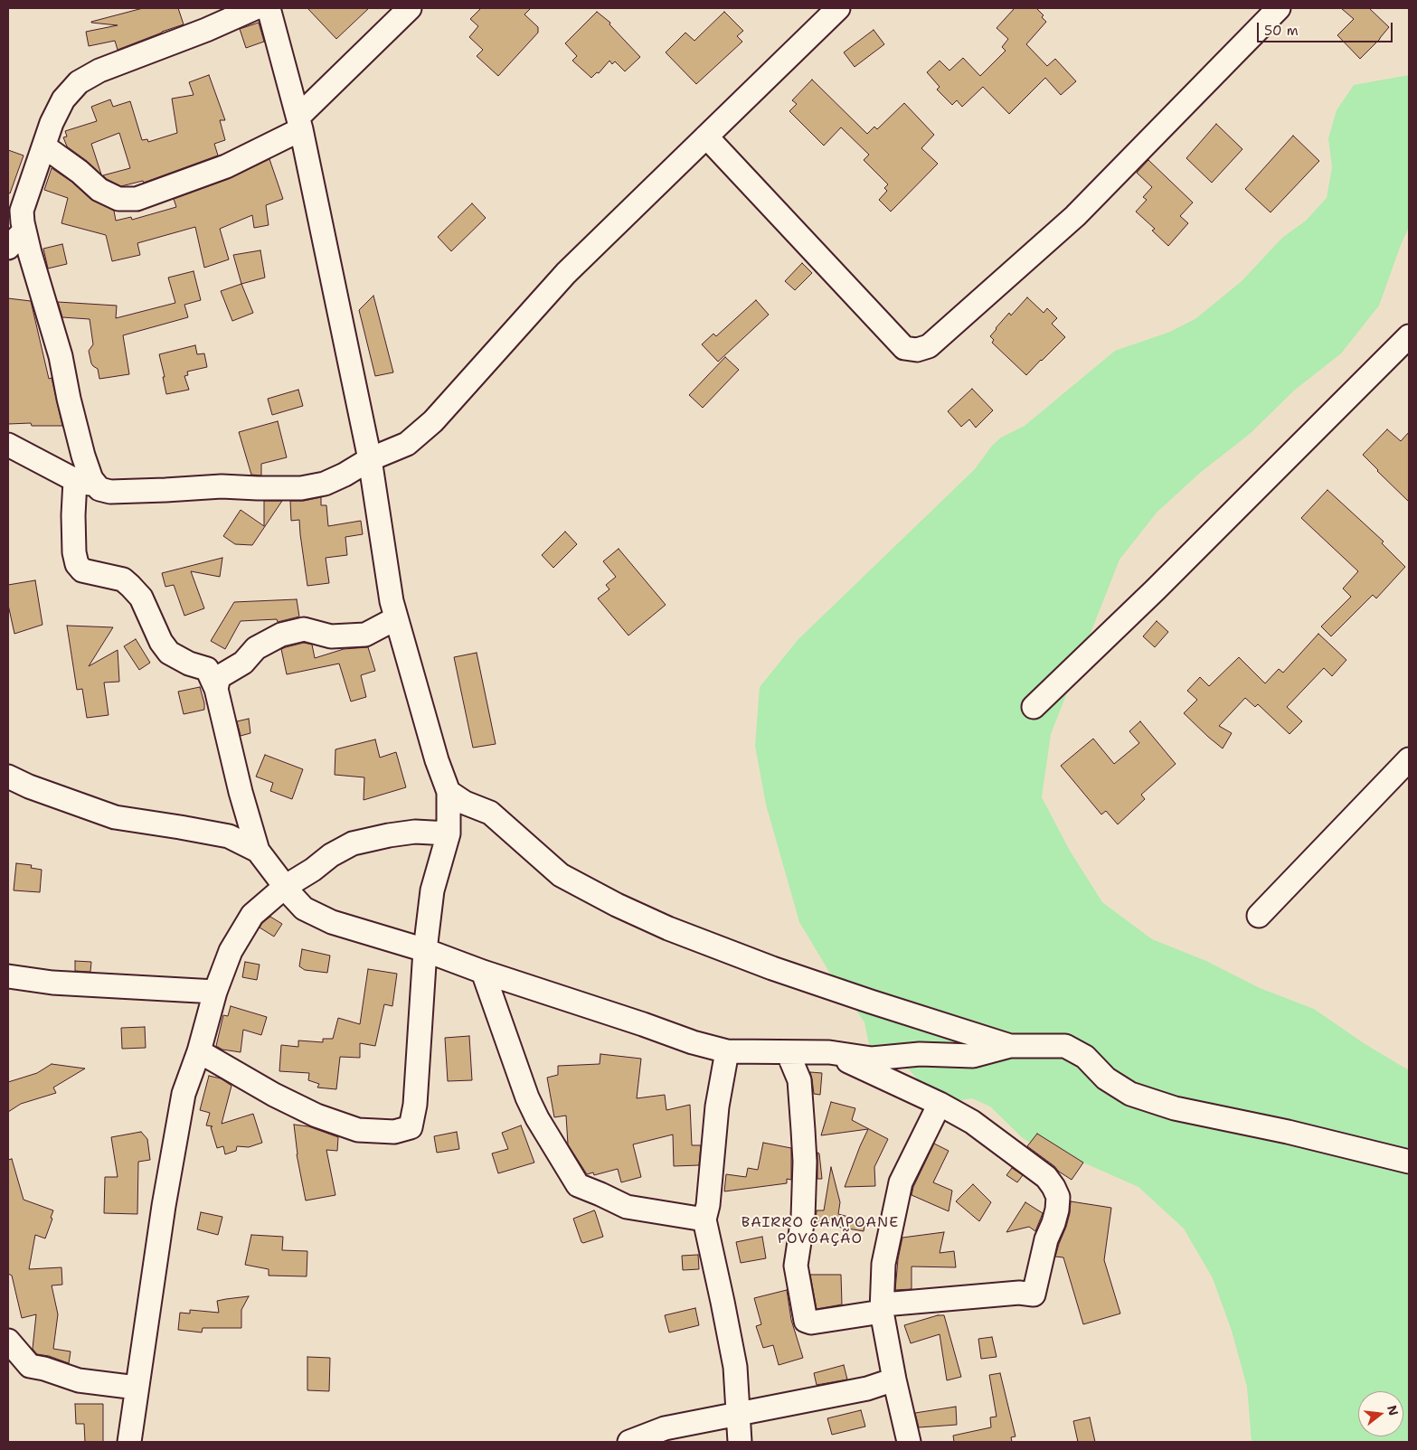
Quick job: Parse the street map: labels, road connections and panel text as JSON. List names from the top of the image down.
{
  "districts": ["BAIRRO CAMPOANE POVOAÇÃO"],
  "scale_bar": "50 m",
  "north": "right"
}
